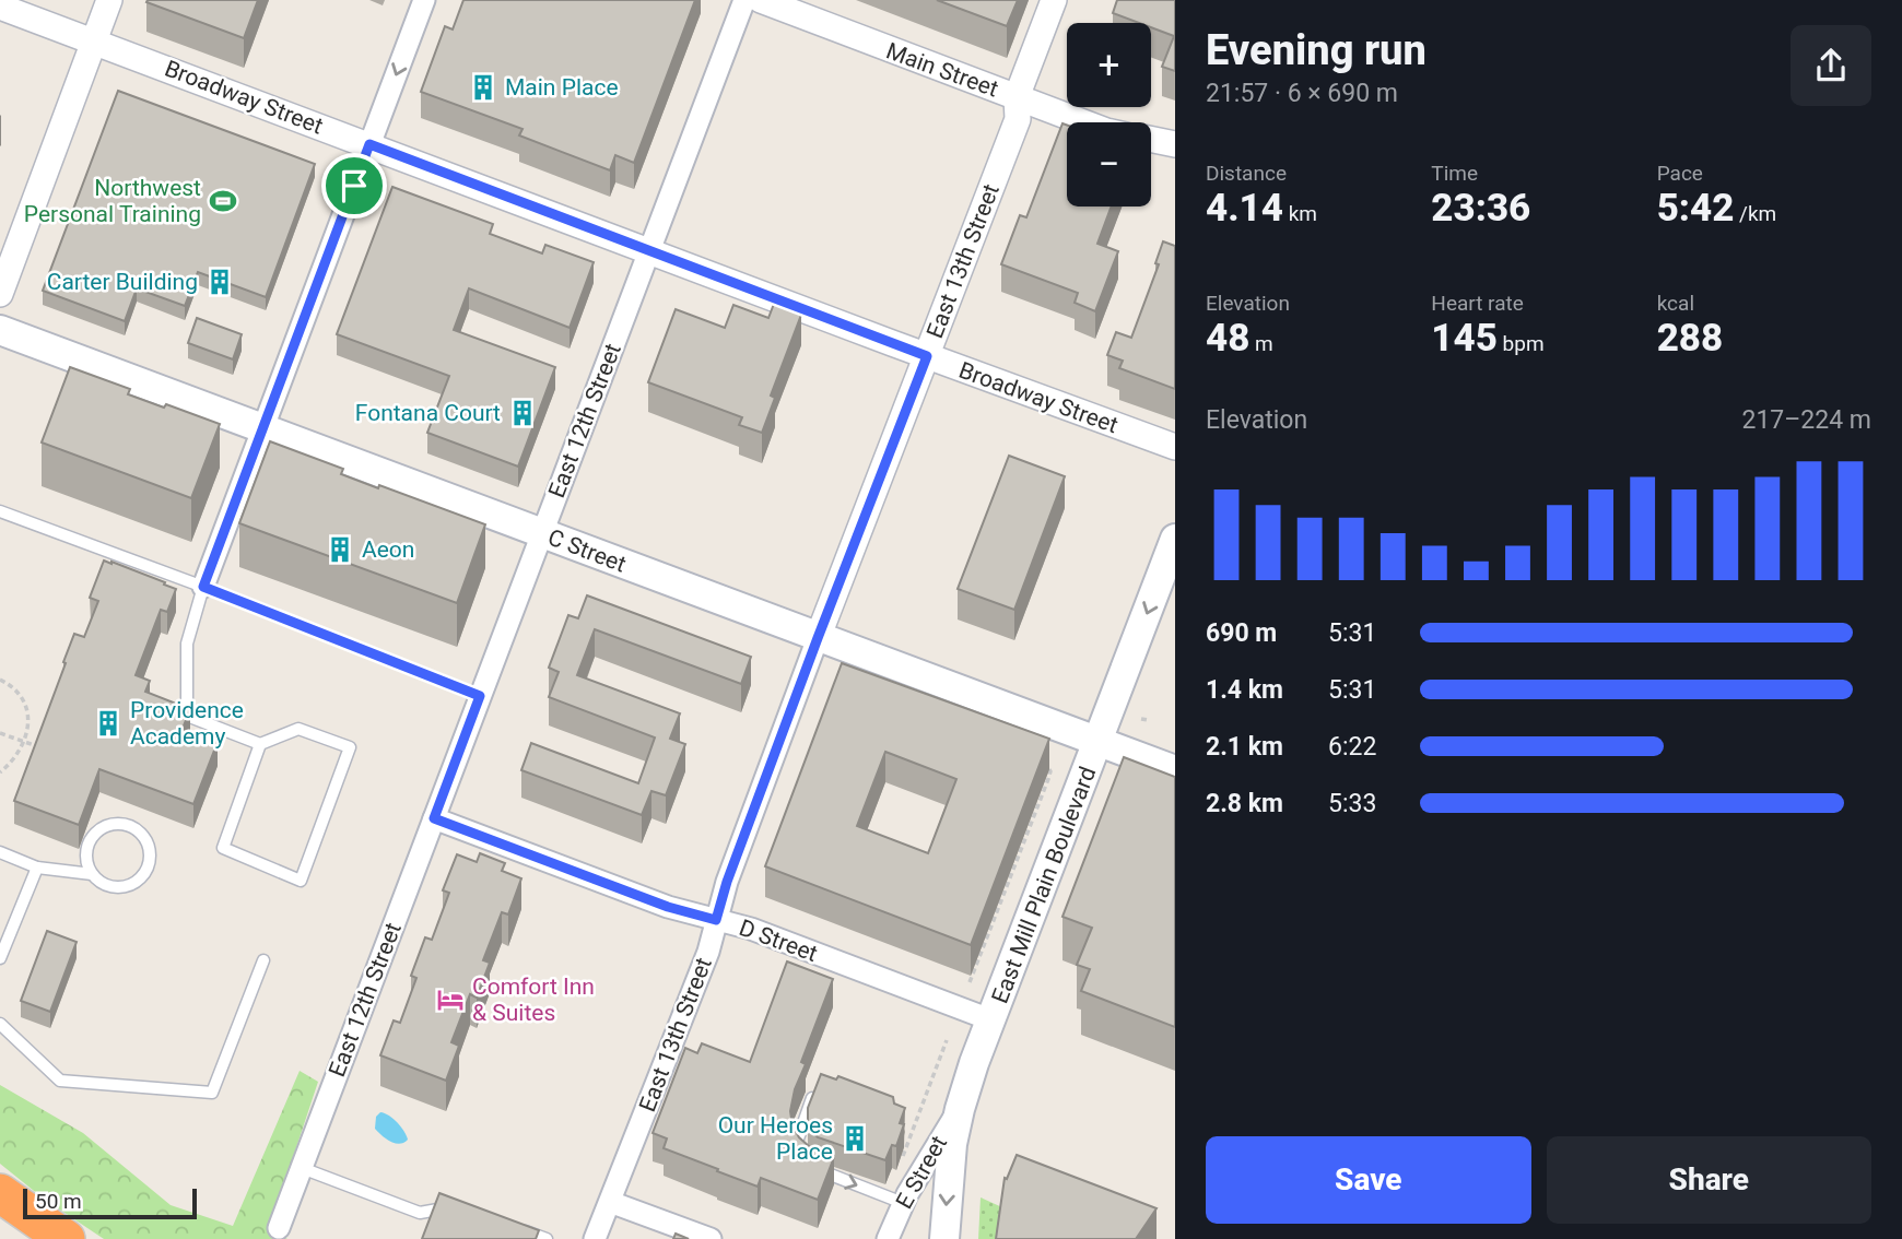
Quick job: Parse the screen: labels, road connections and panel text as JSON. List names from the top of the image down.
{
  "streets": {
    "main road": ["C Street", "East Mill Plain Boulevard"],
    "street": [
      "Main Street",
      "Broadway Street",
      "East 13th Street",
      "East 12th Street",
      "D Street",
      "E Street"
    ]
  },
  "crossings": [
    ["Main Street", "East 13th Street"],
    ["Broadway Street", "East 13th Street"],
    ["Broadway Street", "East 12th Street"],
    ["East 13th Street", "C Street"],
    ["East 13th Street", "D Street"],
    ["East 12th Street", "C Street"],
    ["East 12th Street", "D Street"],
    ["C Street", "East Mill Plain Boulevard"],
    ["East Mill Plain Boulevard", "D Street"],
    ["East Mill Plain Boulevard", "E Street"]
  ],
  "one_way": ["East Mill Plain Boulevard"],
  "places": {
    "building": [
      "Main Place",
      "Carter Building",
      "Fontana Court",
      "Aeon",
      "Providence Academy",
      "Our Heroes Place"
    ],
    "sports": ["Northwest Personal Training"],
    "hotel": ["Comfort Inn & Suites"]
  },
  "scale_bar": "50 m",
  "page": {
    "heading": ["Evening run", "21:57 · 6 × 690 m"],
    "map_buttons": ["+", "−"],
    "stats": [
      ["Distance", "4.14 km"],
      ["Time", "23:36"],
      ["Pace", "5:42 /km"],
      ["Elevation", "48 m"],
      ["Heart rate", "145 bpm"],
      ["kcal", "288"]
    ],
    "chart": ["Elevation", "217–224 m"],
    "list": [
      {
        "name": "690 m",
        "note": "5:31"
      },
      {
        "name": "1.4 km",
        "note": "5:31"
      },
      {
        "name": "2.1 km",
        "note": "6:22"
      },
      {
        "name": "2.8 km",
        "note": "5:33"
      }
    ],
    "buttons": ["Save", "Share"],
    "scale": "50 m"
  }
}
